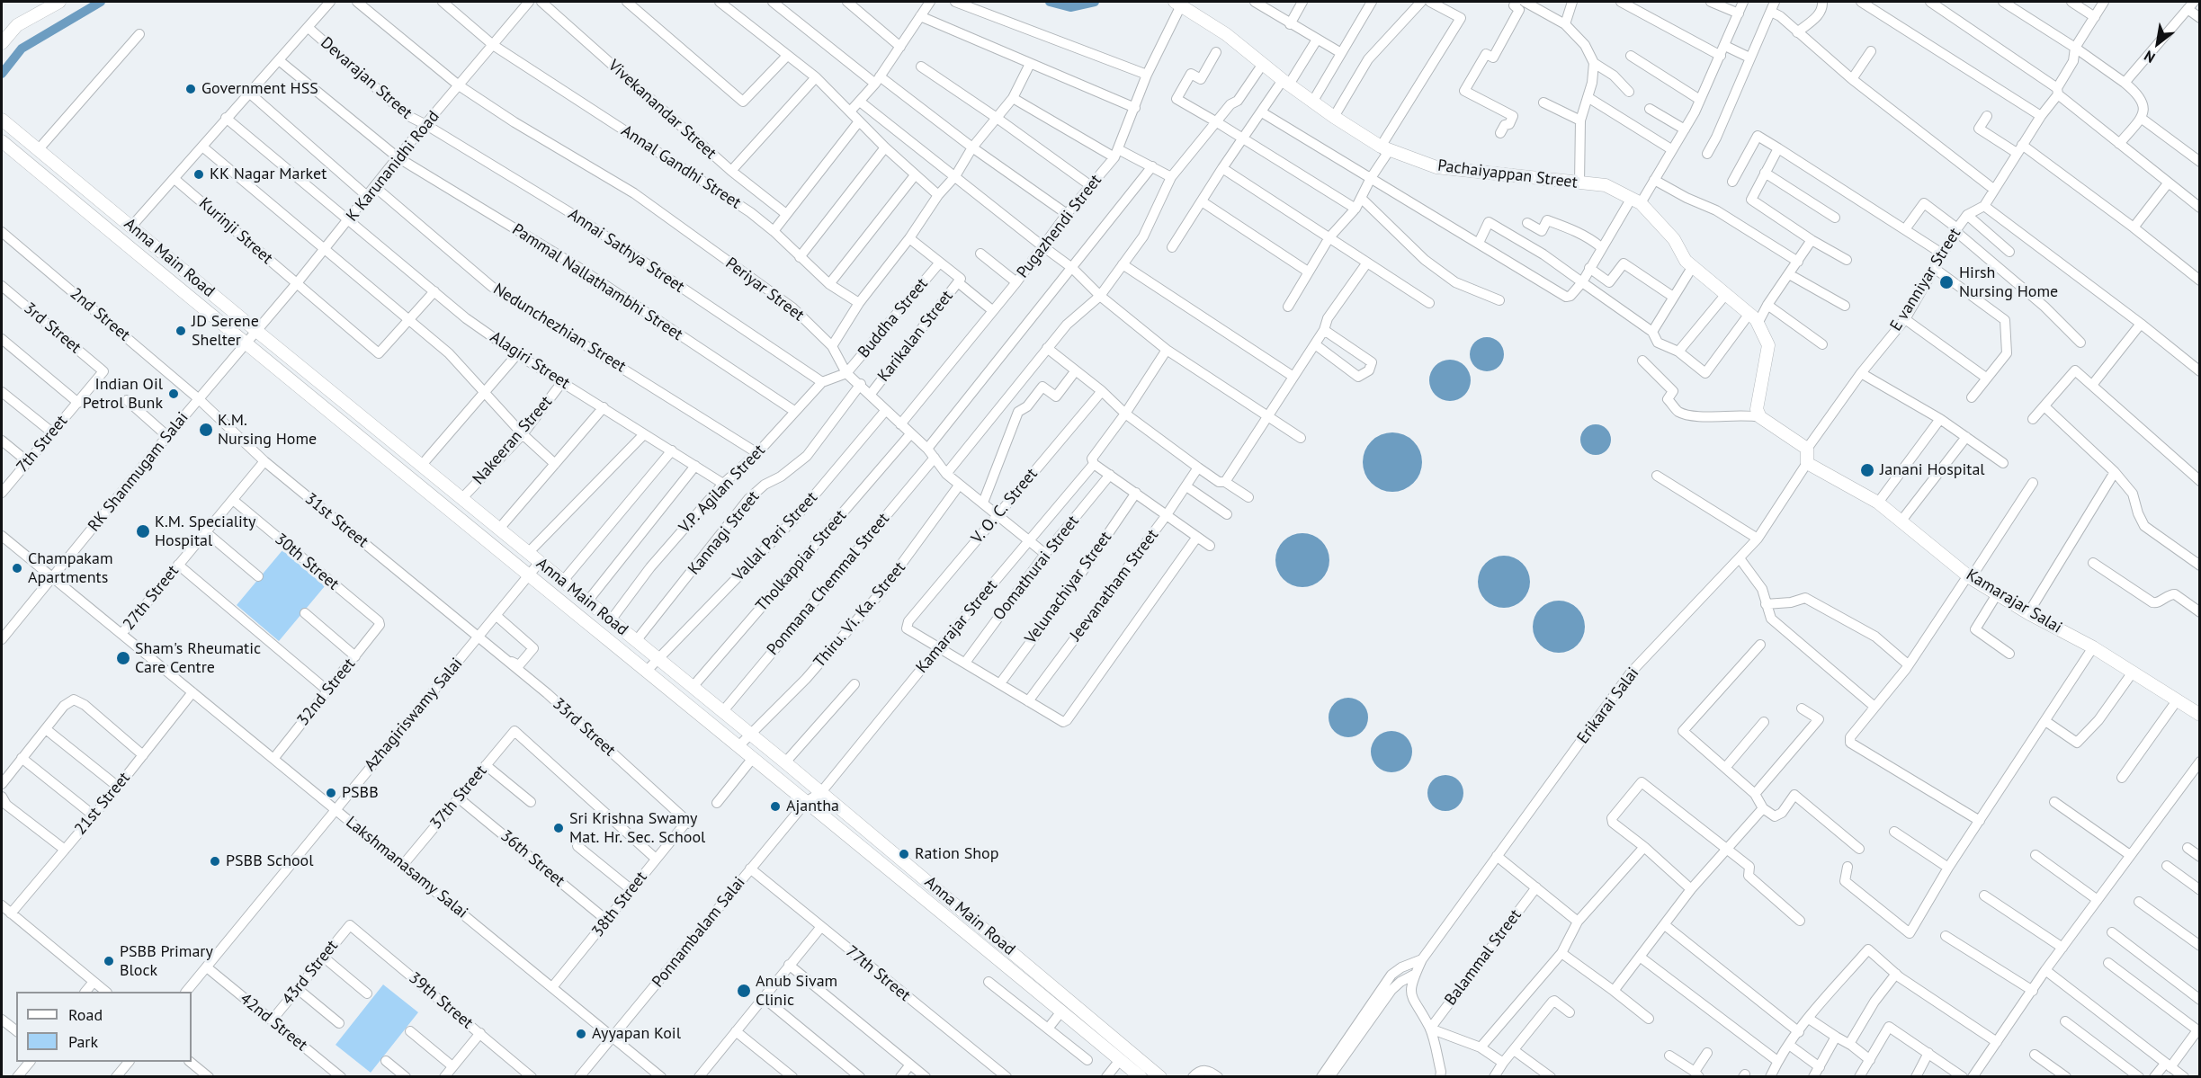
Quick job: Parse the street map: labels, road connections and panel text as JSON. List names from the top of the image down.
{
  "streets": {
    "main road": ["Pachaiyappan Street", "Anna Main Road", "Kamarajar Salai"],
    "street": [
      "Devarajan Street",
      "Vivekanandar Street",
      "K Karunanidhi Road",
      "Annal Gandhi Street",
      "Pugazhendi Street",
      "Kurinji Street",
      "Annai Sathya Street",
      "E vanniyar Street",
      "Pammal Nallathambhi Street",
      "Periyar Street",
      "2nd Street",
      "Buddha Street",
      "3rd Street",
      "Nedunchezhian Street",
      "Karikalan Street",
      "Alagiri Street",
      "Nakeeran Street",
      "7th Street",
      "RK Shanmugam Salai",
      "V.P. Agilan Street",
      "V. O. C. Street",
      "31st Street",
      "Kannagi Street",
      "Vallal Pari Street",
      "Tholkappiar Street",
      "30th Street",
      "Oomathurai Street",
      "Ponmana Chemmal Street",
      "Jeevanatham Street",
      "Velunachiyar Street",
      "27th Street",
      "Thiru. Vi. Ka. Street",
      "Kamarajar Street",
      "32nd Street",
      "Erikarai Salai",
      "Azhagiriswamy Salai",
      "33rd Street",
      "37th Street",
      "21st Street",
      "36th Street",
      "Lakshmanasamy Salai",
      "38th Street",
      "Ponnambalam Salai",
      "Balammal Street",
      "43rd Street",
      "77th Street",
      "39th Street",
      "42nd Street"
    ]
  },
  "crossings": [
    ["Devarajan Street", "K Karunanidhi Road"],
    ["Devarajan Street", "Annai Sathya Street"],
    ["K Karunanidhi Road", "Annal Gandhi Street"],
    ["K Karunanidhi Road", "Kurinji Street"],
    ["K Karunanidhi Road", "Annai Sathya Street"],
    ["K Karunanidhi Road", "Anna Main Road"],
    ["K Karunanidhi Road", "Pammal Nallathambhi Street"],
    ["K Karunanidhi Road", "Periyar Street"],
    ["K Karunanidhi Road", "Nedunchezhian Street"],
    ["K Karunanidhi Road", "Alagiri Street"],
    ["K Karunanidhi Road", "RK Shanmugam Salai"],
    ["Pachaiyappan Street", "Pugazhendi Street"],
    ["Pugazhendi Street", "Periyar Street"],
    ["Annai Sathya Street", "V.P. Agilan Street"],
    ["Anna Main Road", "Nakeeran Street"],
    ["Anna Main Road", "RK Shanmugam Salai"],
    ["Anna Main Road", "V.P. Agilan Street"],
    ["Anna Main Road", "Kannagi Street"],
    ["Anna Main Road", "Vallal Pari Street"],
    ["Anna Main Road", "Tholkappiar Street"],
    ["Anna Main Road", "Ponmana Chemmal Street"],
    ["Anna Main Road", "Thiru. Vi. Ka. Street"],
    ["Anna Main Road", "Kamarajar Street"],
    ["Anna Main Road", "Azhagiriswamy Salai"],
    ["Anna Main Road", "Ponnambalam Salai"],
    ["Pammal Nallathambhi Street", "V.P. Agilan Street"],
    ["Periyar Street", "Buddha Street"],
    ["Periyar Street", "Karikalan Street"],
    ["Periyar Street", "V.P. Agilan Street"],
    ["Periyar Street", "V. O. C. Street"],
    ["Periyar Street", "Kannagi Street"],
    ["Periyar Street", "Vallal Pari Street"],
    ["Periyar Street", "Tholkappiar Street"],
    ["Periyar Street", "Oomathurai Street"],
    ["Periyar Street", "Ponmana Chemmal Street"],
    ["Periyar Street", "Thiru. Vi. Ka. Street"],
    ["Periyar Street", "Kamarajar Street"],
    ["2nd Street", "RK Shanmugam Salai"],
    ["2nd Street", "31st Street"],
    ["Buddha Street", "Karikalan Street"],
    ["Buddha Street", "V.P. Agilan Street"],
    ["3rd Street", "7th Street"],
    ["Nedunchezhian Street", "V.P. Agilan Street"],
    ["Alagiri Street", "Nakeeran Street"],
    ["Alagiri Street", "V.P. Agilan Street"],
    ["RK Shanmugam Salai", "31st Street"],
    ["RK Shanmugam Salai", "Lakshmanasamy Salai"],
    ["V. O. C. Street", "Kamarajar Street"],
    ["31st Street", "27th Street"],
    ["31st Street", "Azhagiriswamy Salai"],
    ["31st Street", "33rd Street"],
    ["30th Street", "27th Street"],
    ["30th Street", "32nd Street"],
    ["27th Street", "Lakshmanasamy Salai"],
    ["Kamarajar Salai", "Erikarai Salai"],
    ["Kamarajar Street", "Ponnambalam Salai"],
    ["32nd Street", "Lakshmanasamy Salai"],
    ["Erikarai Salai", "Balammal Street"],
    ["Azhagiriswamy Salai", "33rd Street"],
    ["Azhagiriswamy Salai", "Lakshmanasamy Salai"],
    ["Azhagiriswamy Salai", "42nd Street"],
    ["33rd Street", "38th Street"],
    ["37th Street", "36th Street"],
    ["37th Street", "Lakshmanasamy Salai"],
    ["37th Street", "38th Street"],
    ["21st Street", "Lakshmanasamy Salai"],
    ["36th Street", "38th Street"],
    ["Lakshmanasamy Salai", "38th Street"],
    ["Lakshmanasamy Salai", "Ponnambalam Salai"],
    ["Ponnambalam Salai", "77th Street"],
    ["43rd Street", "39th Street"],
    ["43rd Street", "42nd Street"]
  ],
  "places": [
    "Government HSS",
    "KK Nagar Market",
    "Hirsh Nursing Home",
    "JD Serene Shelter",
    "Indian Oil Petrol Bunk",
    "K.M. Nursing Home",
    "Janani Hospital",
    "K.M. Speciality Hospital",
    "Champakam Apartments",
    "Sham's Rheumatic Care Centre",
    "PSBB",
    "Ajantha",
    "Sri Krishna Swamy Mat. Hr. Sec. School",
    "Ration Shop",
    "PSBB School",
    "PSBB Primary Block",
    "Anub Sivam Clinic",
    "Ayyapan Koil"
  ],
  "legend": ["Road", "Park"],
  "north": "bottom left"
}
